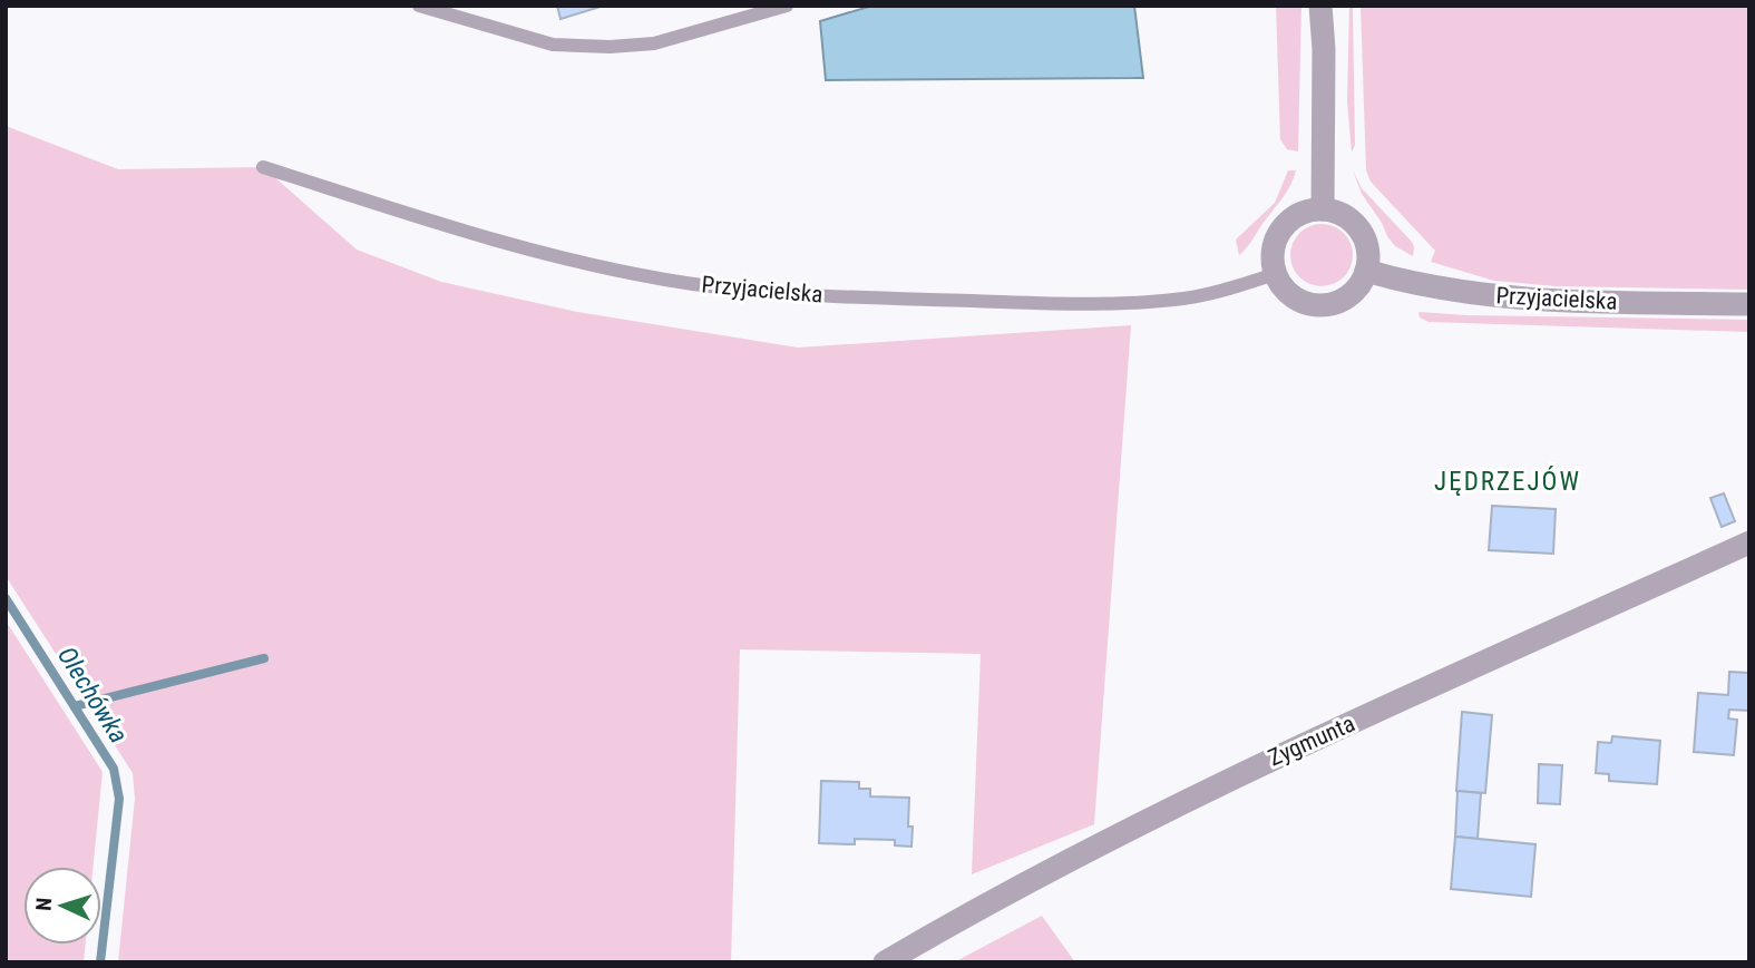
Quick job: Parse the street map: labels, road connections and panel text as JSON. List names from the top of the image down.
{
  "streets": {
    "street": ["Przyjacielska", "Zygmunta"]
  },
  "districts": ["JĘDRZEJÓW"],
  "water": ["Olechówka"],
  "north": "left"
}
